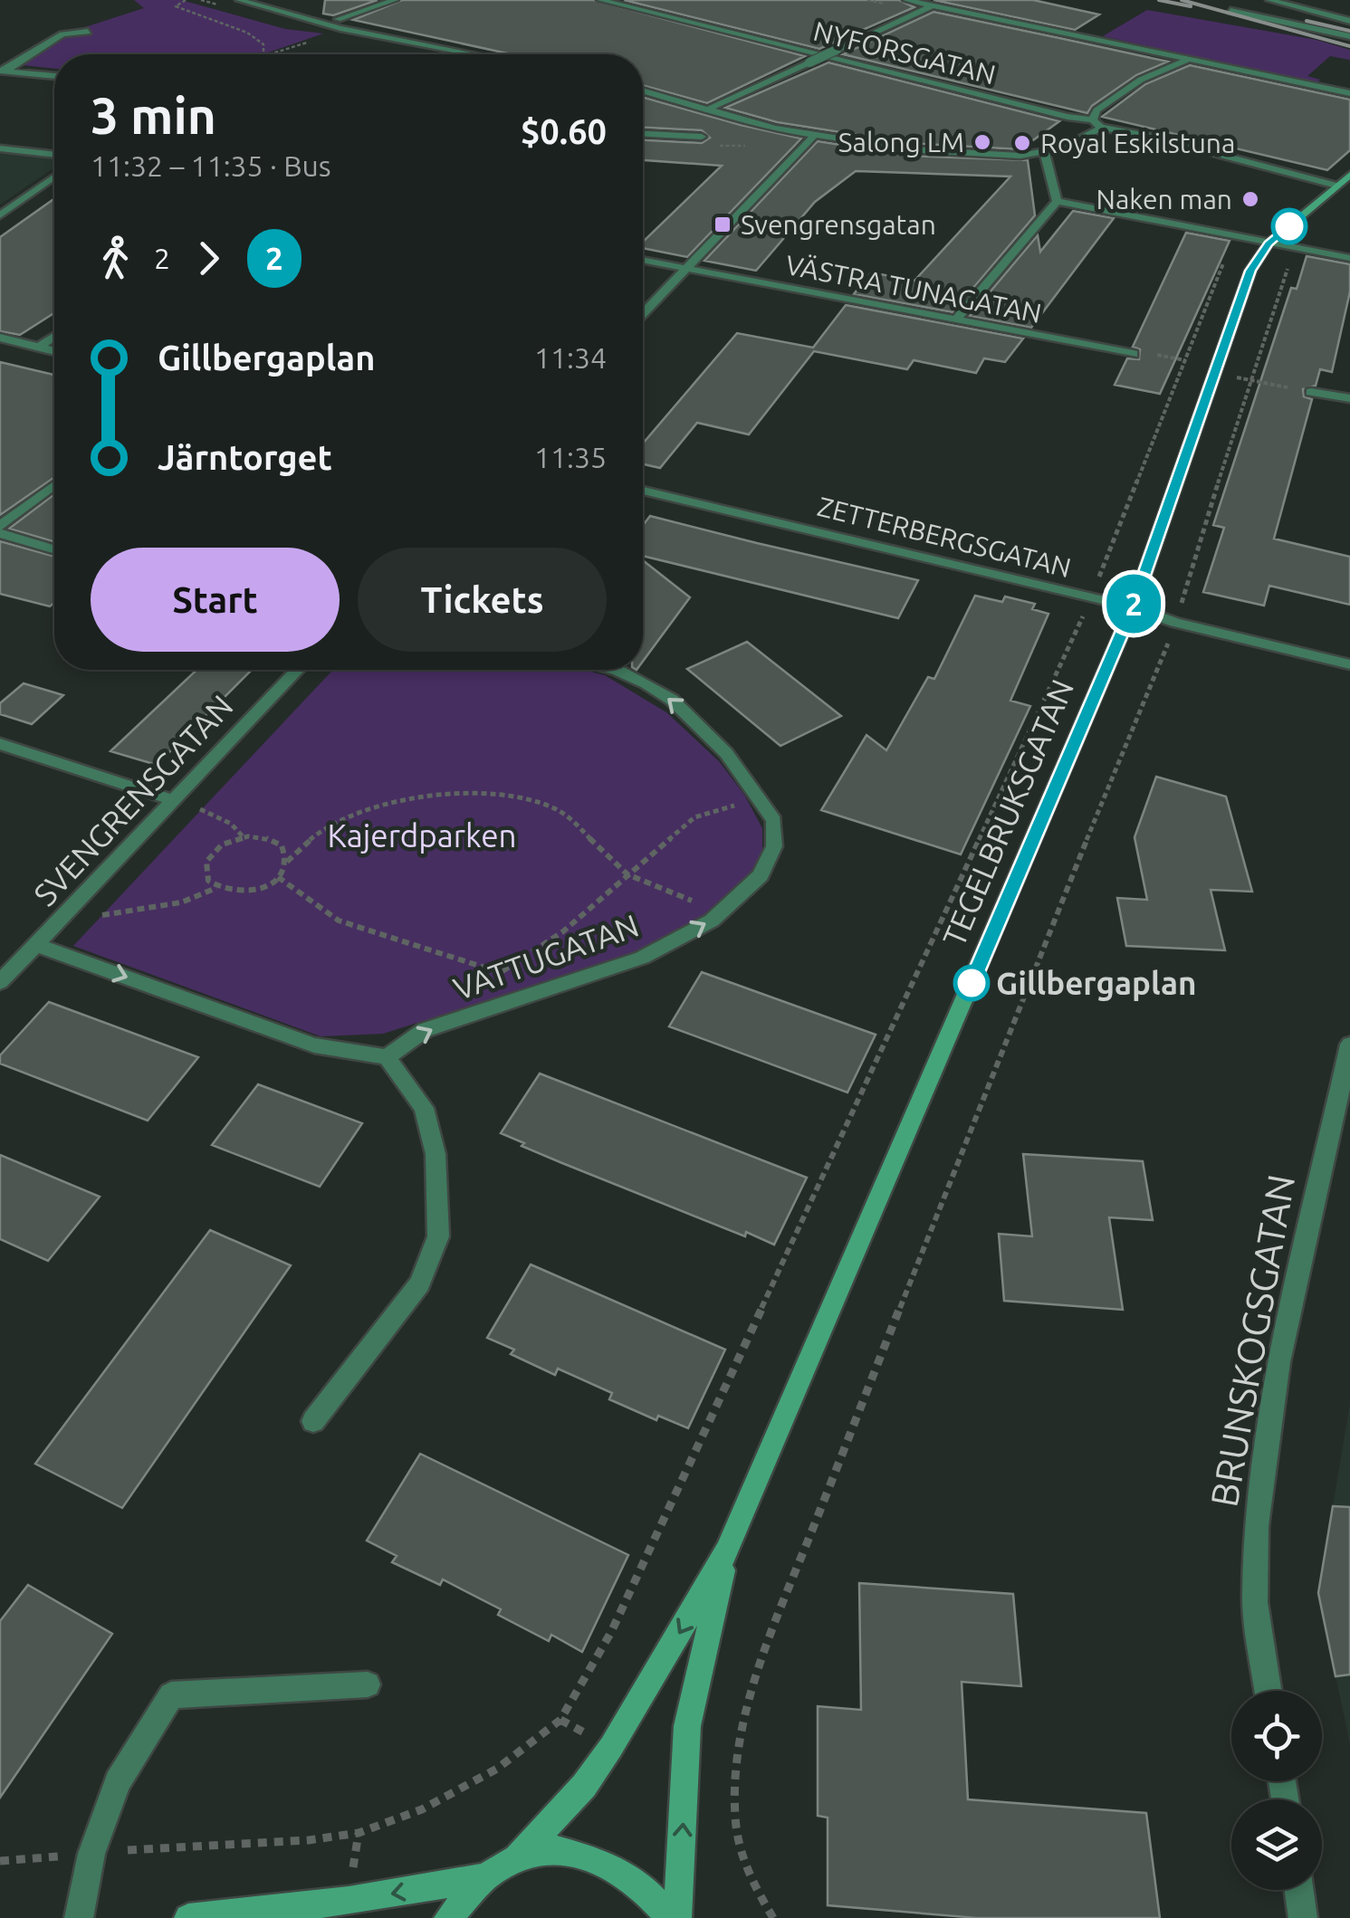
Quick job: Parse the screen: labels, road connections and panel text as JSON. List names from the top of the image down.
{
  "streets": {
    "street": [
      "NYFORSGATAN",
      "VÄSTRA TUNAGATAN",
      "ZETTERBERGSGATAN",
      "SVENGRENSGATAN",
      "TEGELBRUKSGATAN",
      "VATTUGATAN",
      "BRUNSKOGSGATAN"
    ]
  },
  "crossings": [
    ["ZETTERBERGSGATAN", "TEGELBRUKSGATAN"]
  ],
  "parks": ["Kajerdparken"],
  "places": {
    "other": [
      "Salong LM",
      "Royal Eskilstuna",
      "Naken man",
      "Gillbergaplan"
    ],
    "transit": ["Svengrensgatan"]
  },
  "lines": ["bus line 2"],
  "page": {
    "on_map": "2",
    "heading": ["3 min", "11:32 – 11:35 · Bus", "$0.60"],
    "legs": ["2", "2"],
    "list": [
      {
        "name": "Gillbergaplan",
        "value": "11:34"
      },
      {
        "name": "Järntorget",
        "value": "11:35"
      }
    ],
    "buttons": ["Start", "Tickets"]
  }
}
